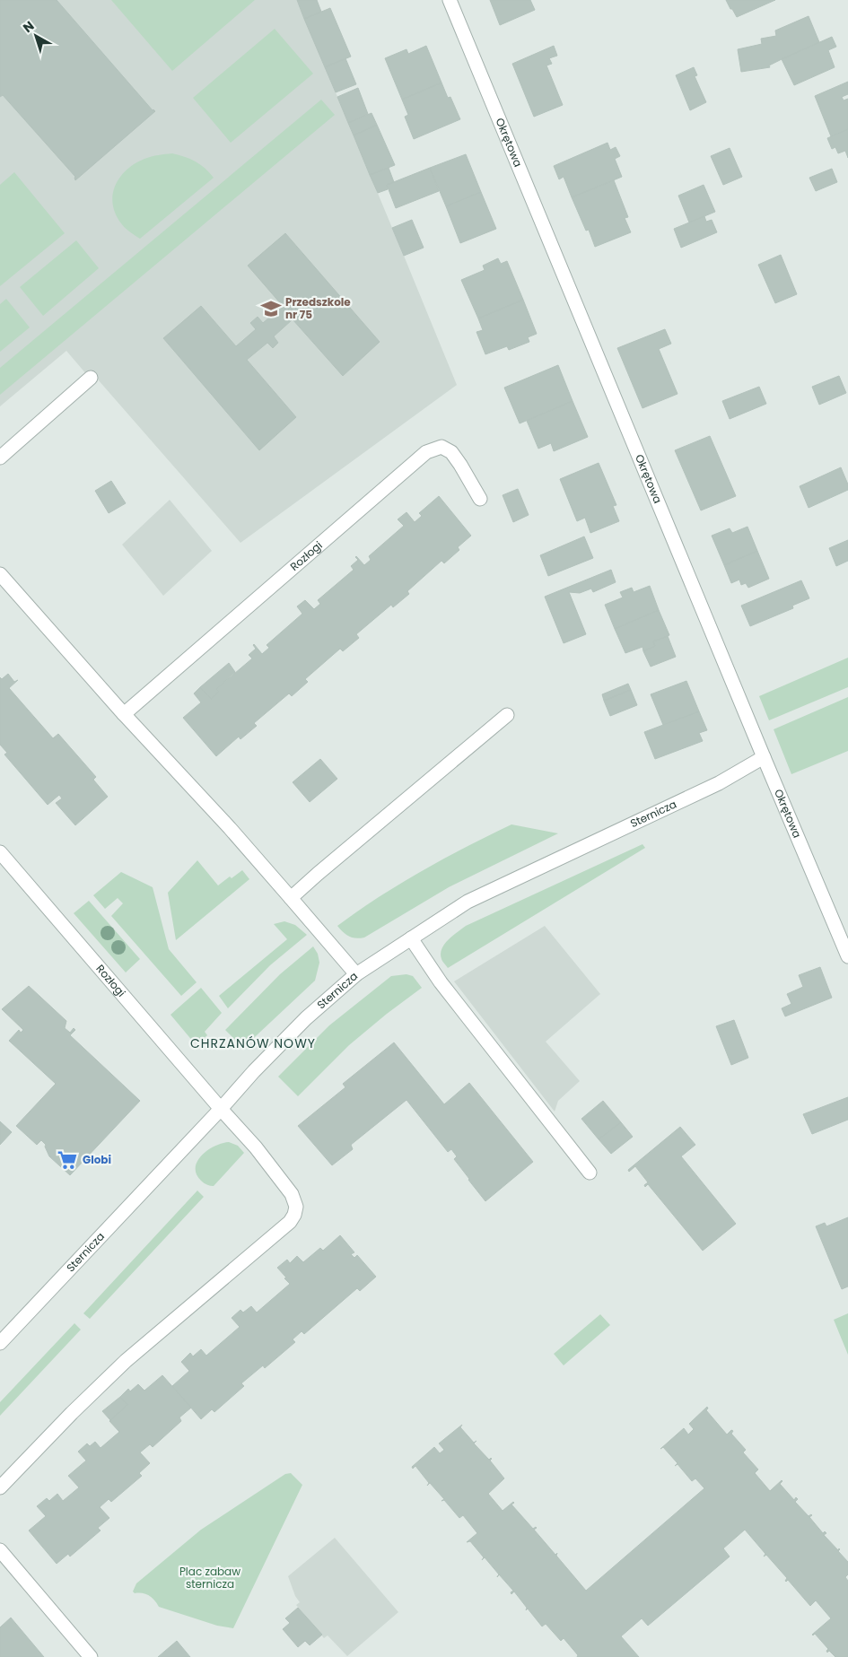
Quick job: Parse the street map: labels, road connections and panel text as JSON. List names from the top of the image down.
{
  "streets": {
    "street": ["Okrętowa", "Rozłogi", "Sternicza"]
  },
  "crossings": [
    ["Okrętowa", "Sternicza"],
    ["Rozłogi", "Sternicza"]
  ],
  "districts": ["CHRZANÓW NOWY"],
  "parks": ["Plac zabaw sternicza"],
  "places": {
    "school or university": ["Przedszkole nr 75"],
    "supermarket": ["Globi"]
  },
  "north": "top left"
}
